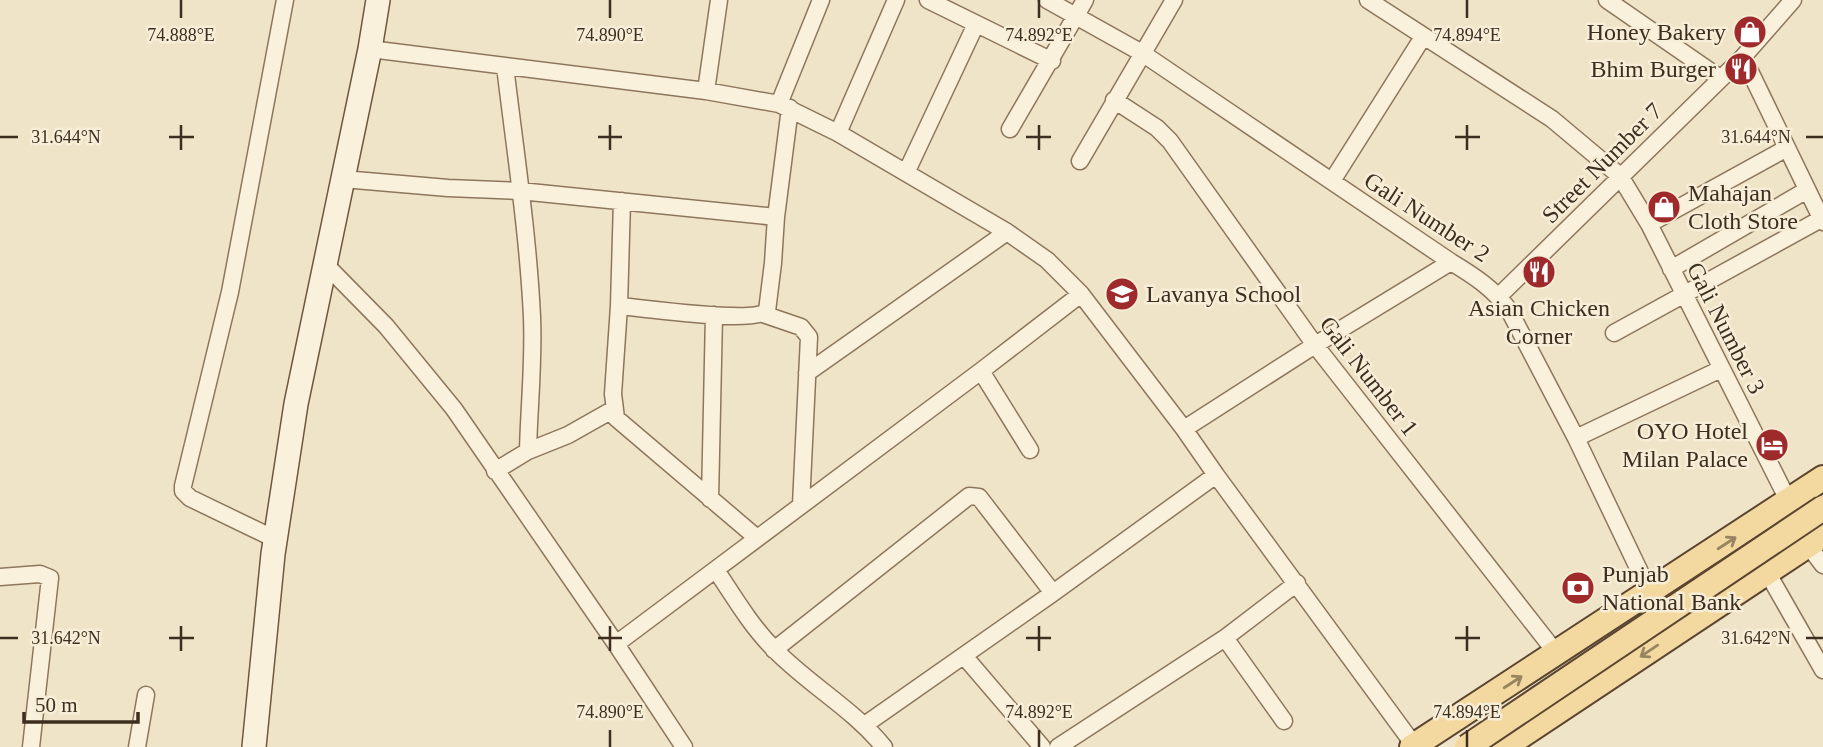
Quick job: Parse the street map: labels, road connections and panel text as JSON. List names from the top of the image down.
{
  "streets": {
    "street": [
      "Street Number 7",
      "Gali Number 2",
      "Gali Number 3",
      "Gali Number 1"
    ]
  },
  "crossings": [
    ["Street Number 7", "Gali Number 2"],
    ["Street Number 7", "Gali Number 3"]
  ],
  "places": {
    "shop": ["Honey Bakery", "Mahajan Cloth Store"],
    "restaurant": ["Bhim Burger", "Asian Chicken Corner"],
    "school or university": ["Lavanya School"],
    "hotel": ["OYO Hotel Milan Palace"],
    "bank": ["Punjab National Bank"]
  },
  "scale_bar": "50 m",
  "coordinates": [
    "74.888°E",
    "74.890°E",
    "74.892°E",
    "74.894°E",
    "31.644°N",
    "31.642°N"
  ]
}
